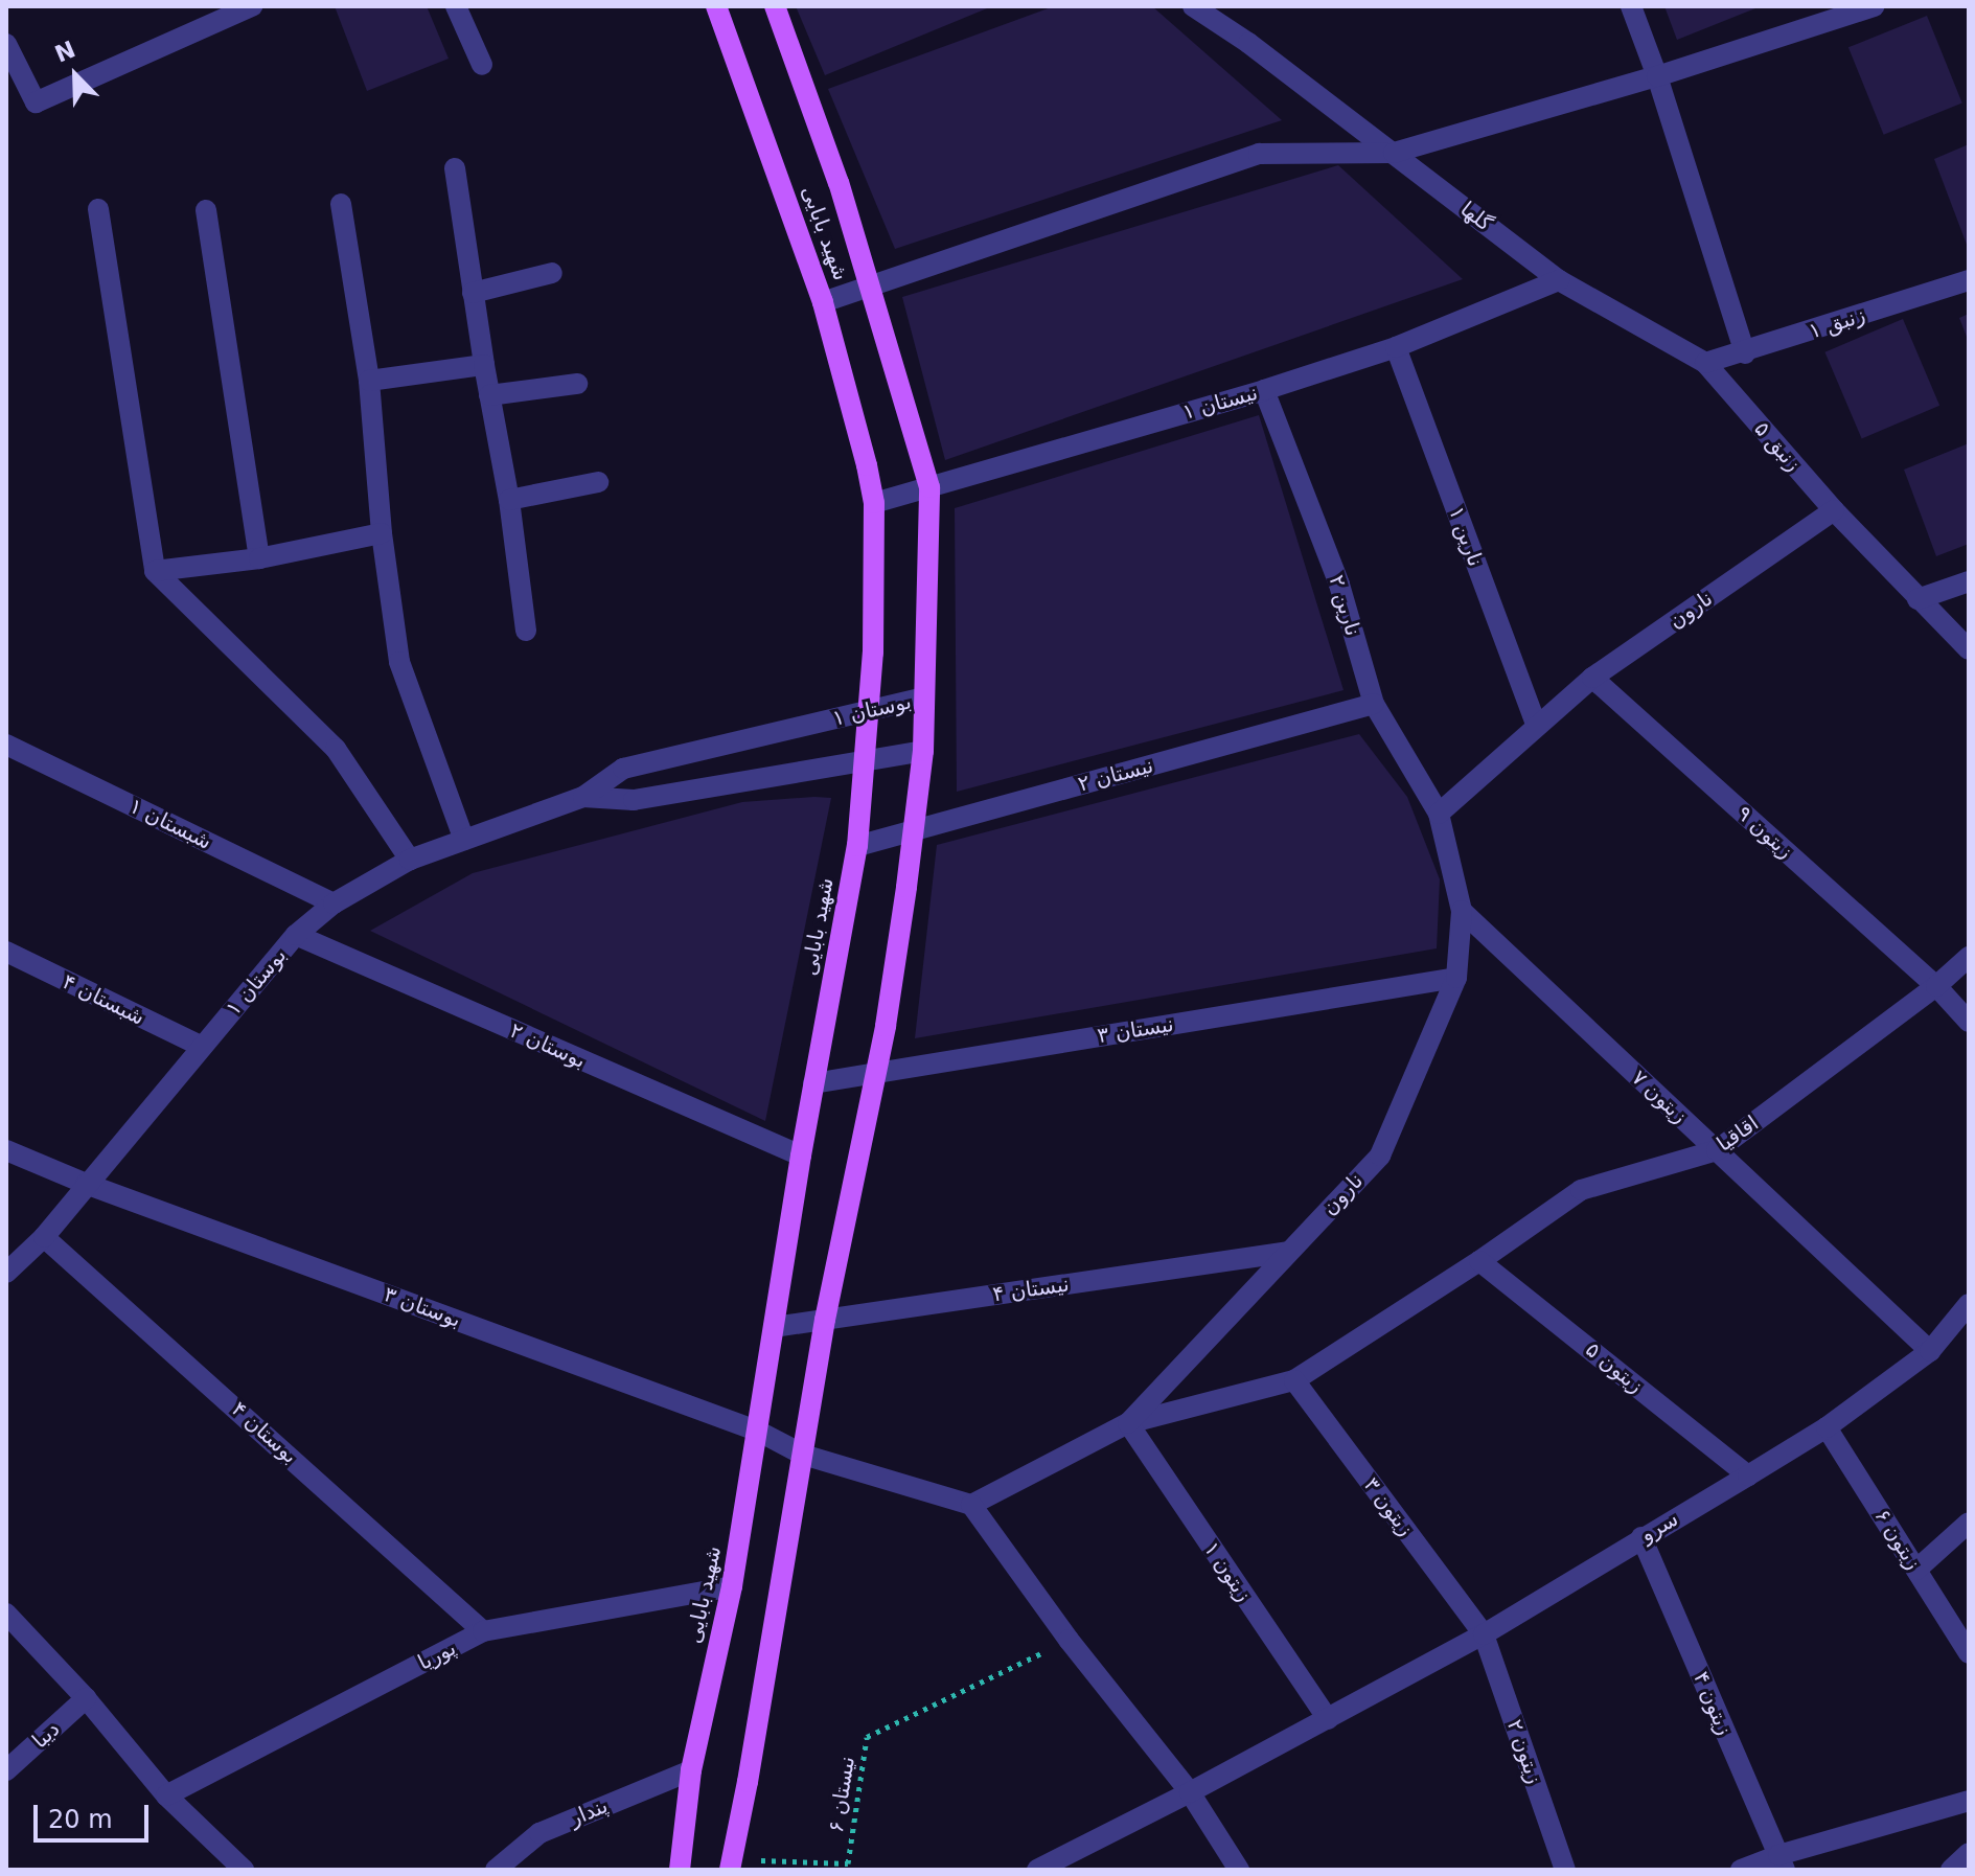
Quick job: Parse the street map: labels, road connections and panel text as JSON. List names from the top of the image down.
{
  "streets": {
    "main road": ["شهید بابایی"],
    "street": [
      "گلها",
      "زنبق ۱",
      "نیستان ۱",
      "زنبق ۵",
      "نارین ۱",
      "نارین ۲",
      "نارون",
      "بوستان ۱",
      "نیستان ۲",
      "شبستان ۱",
      "زیتون ۹",
      "شبستان ۴",
      "نیستان ۳",
      "بوستان ۲",
      "زیتون ۷",
      "اقاقیا",
      "نیستان ۴",
      "بوستان ۳",
      "زیتون ۵",
      "بوستان ۴",
      "زیتون ۳",
      "سرو",
      "زیتون ۶",
      "زیتون ۱",
      "پوریا",
      "زیتون ۴",
      "دیبا",
      "زیتون ۲",
      "پندار"
    ],
    "path": ["نیستان ۶"]
  },
  "crossings": [
    ["گلها", "نیستان ۱"],
    ["گلها", "زنبق ۵"],
    ["شهید بابایی", "نیستان ۱"],
    ["شهید بابایی", "بوستان ۱"],
    ["شهید بابایی", "نیستان ۲"],
    ["شهید بابایی", "نیستان ۳"],
    ["شهید بابایی", "بوستان ۲"],
    ["شهید بابایی", "نیستان ۴"],
    ["شهید بابایی", "بوستان ۳"],
    ["شهید بابایی", "پوریا"],
    ["شهید بابایی", "نیستان ۶"],
    ["شهید بابایی", "پندار"],
    ["زنبق ۱", "زنبق ۵"],
    ["نیستان ۱", "زنبق ۵"],
    ["نیستان ۱", "نارین ۱"],
    ["نیستان ۱", "نارین ۲"],
    ["زنبق ۵", "نارون"],
    ["نارین ۱", "نارون"],
    ["نارین ۲", "نارون"],
    ["نارین ۲", "نیستان ۲"],
    ["نارون", "زیتون ۹"],
    ["نارون", "نیستان ۳"],
    ["نارون", "زیتون ۷"],
    ["نارون", "اقاقیا"],
    ["نارون", "نیستان ۴"],
    ["نارون", "زیتون ۱"],
    ["بوستان ۱", "شبستان ۱"],
    ["بوستان ۱", "شبستان ۴"],
    ["بوستان ۱", "بوستان ۲"],
    ["بوستان ۱", "بوستان ۳"],
    ["بوستان ۱", "بوستان ۴"],
    ["زیتون ۹", "اقاقیا"],
    ["زیتون ۷", "اقاقیا"],
    ["زیتون ۷", "سرو"],
    ["اقاقیا", "زیتون ۵"],
    ["اقاقیا", "زیتون ۳"],
    ["اقاقیا", "زیتون ۱"],
    ["زیتون ۵", "سرو"],
    ["بوستان ۴", "پوریا"],
    ["زیتون ۳", "سرو"],
    ["زیتون ۳", "زیتون ۲"],
    ["سرو", "زیتون ۶"],
    ["سرو", "زیتون ۱"],
    ["سرو", "زیتون ۴"],
    ["سرو", "زیتون ۲"]
  ],
  "scale_bar": "20 m",
  "north": "top left"
}
